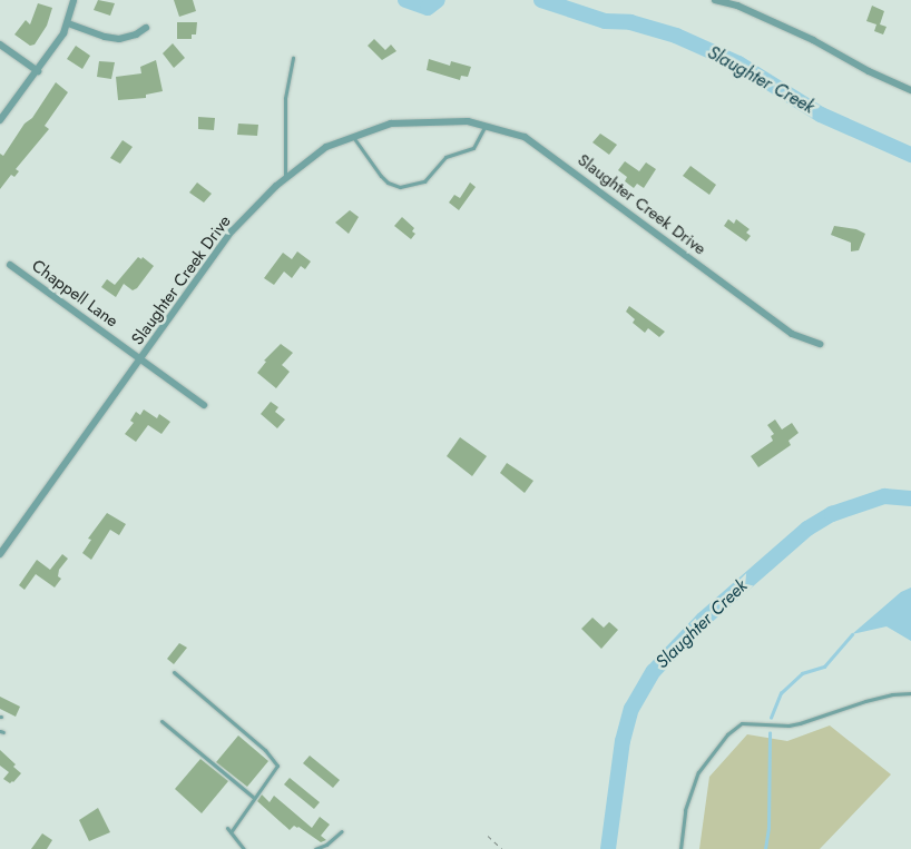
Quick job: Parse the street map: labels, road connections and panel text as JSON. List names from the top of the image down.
{
  "streets": {
    "street": ["Slaughter Creek Drive", "Chappell Lane"]
  },
  "crossings": [
    ["Slaughter Creek Drive", "Chappell Lane"]
  ],
  "water": ["Slaughter Creek"]
}
